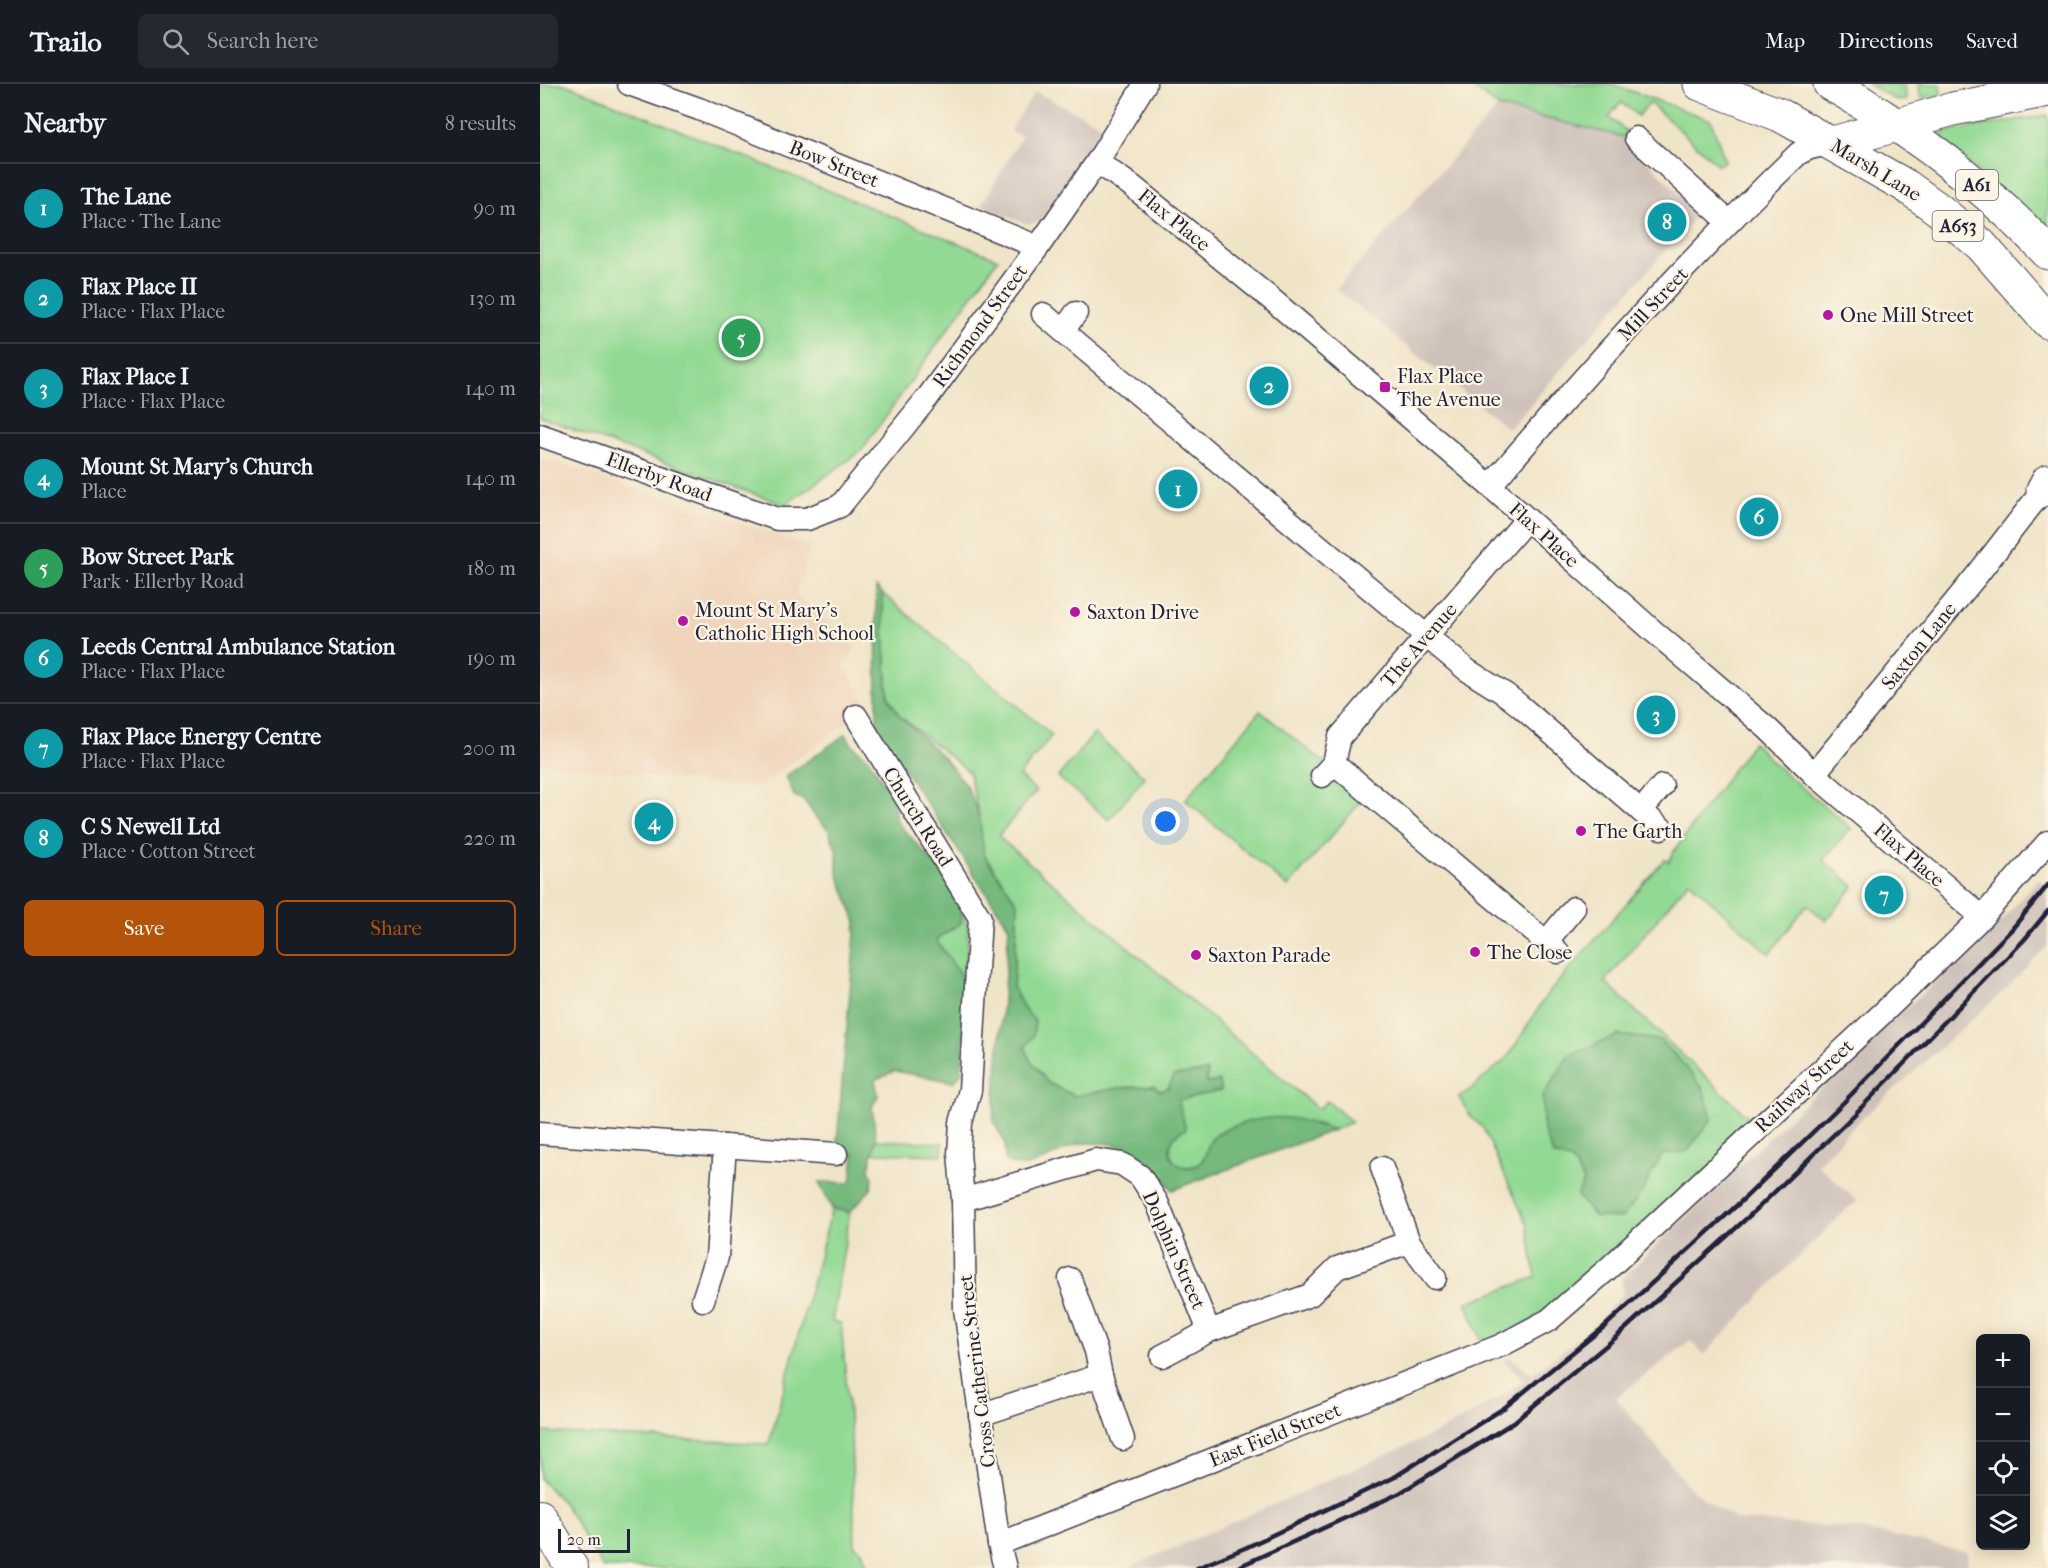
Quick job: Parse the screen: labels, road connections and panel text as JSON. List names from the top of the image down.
{
  "streets": {
    "highway": ["Marsh Lane", "A61", "A653"],
    "street": [
      "Bow Street",
      "Flax Place",
      "Mill Street",
      "Richmond Street",
      "Ellerby Road",
      "The Avenue",
      "Saxton Lane",
      "Church Road",
      "Railway Street",
      "Dolphin Street",
      "Cross Catherine Street",
      "East Field Street"
    ]
  },
  "crossings": [
    ["Bow Street", "Richmond Street"],
    ["Marsh Lane", "Mill Street"],
    ["Flax Place", "Mill Street"],
    ["Flax Place", "Richmond Street"],
    ["Flax Place", "The Avenue"],
    ["Flax Place", "Saxton Lane"],
    ["Flax Place", "Railway Street"],
    ["Richmond Street", "Ellerby Road"],
    ["Church Road", "Cross Catherine Street"],
    ["Railway Street", "East Field Street"],
    ["Dolphin Street", "Cross Catherine Street"],
    ["Cross Catherine Street", "East Field Street"]
  ],
  "places": {
    "other": [
      "One Mill Street",
      "Saxton Drive",
      "Mount St Mary's Catholic High School",
      "The Garth",
      "The Close",
      "Saxton Parade"
    ],
    "transit": ["Flax Place The Avenue"]
  },
  "scale_bar": "20 m",
  "page": {
    "header": "Trailo",
    "search": "Search here",
    "nav": ["Map", "Directions", "Saved"],
    "heading": ["Nearby", "8 results"],
    "list": [
      {
        "mark": "1",
        "name": "The Lane",
        "note": "Place · The Lane",
        "value": "90 m"
      },
      {
        "mark": "2",
        "name": "Flax Place II",
        "note": "Place · Flax Place",
        "value": "130 m"
      },
      {
        "mark": "3",
        "name": "Flax Place I",
        "note": "Place · Flax Place",
        "value": "140 m"
      },
      {
        "mark": "4",
        "name": "Mount St Mary's Church",
        "note": "Place",
        "value": "140 m"
      },
      {
        "mark": "5",
        "name": "Bow Street Park",
        "note": "Park · Ellerby Road",
        "value": "180 m"
      },
      {
        "mark": "6",
        "name": "Leeds Central Ambulance Station",
        "note": "Place · Flax Place",
        "value": "190 m"
      },
      {
        "mark": "7",
        "name": "Flax Place Energy Centre",
        "note": "Place · Flax Place",
        "value": "200 m"
      },
      {
        "mark": "8",
        "name": "C S Newell Ltd",
        "note": "Place · Cotton Street",
        "value": "220 m"
      }
    ],
    "pins": [
      "8",
      "5",
      "2",
      "1",
      "6",
      "3",
      "4",
      "7"
    ],
    "buttons": ["Save", "Share"],
    "map_buttons": ["+", "−"],
    "scale": "20 m"
  }
}
